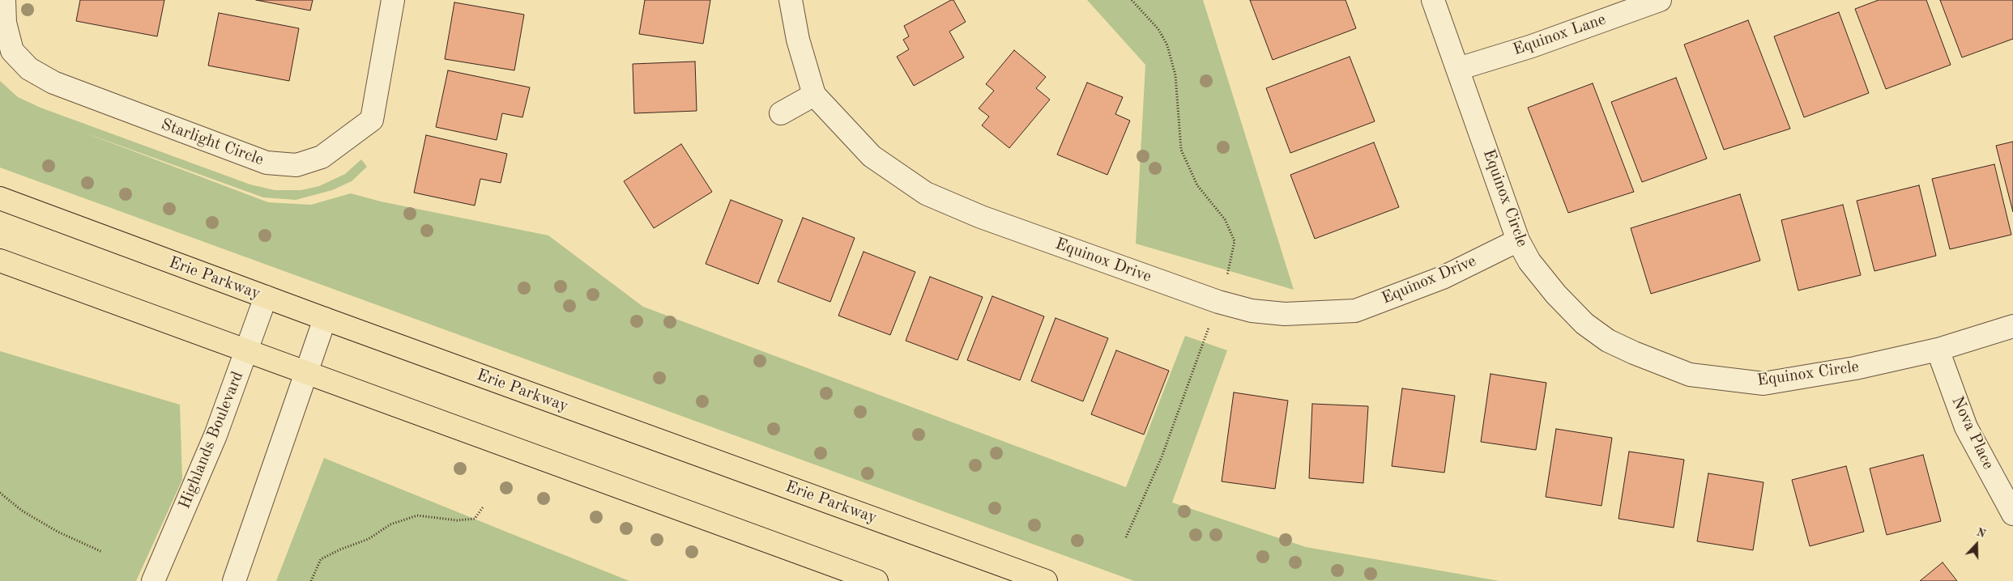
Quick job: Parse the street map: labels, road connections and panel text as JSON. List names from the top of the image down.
{
  "streets": {
    "main road": ["Erie Parkway"],
    "street": [
      "Equinox Lane",
      "Starlight Circle",
      "Equinox Circle",
      "Equinox Drive",
      "Nova Place",
      "Highlands Boulevard"
    ]
  },
  "crossings": [
    ["Equinox Lane", "Equinox Circle"],
    ["Equinox Circle", "Equinox Drive"],
    ["Equinox Circle", "Nova Place"],
    ["Erie Parkway", "Highlands Boulevard"]
  ],
  "north": "top"
}
